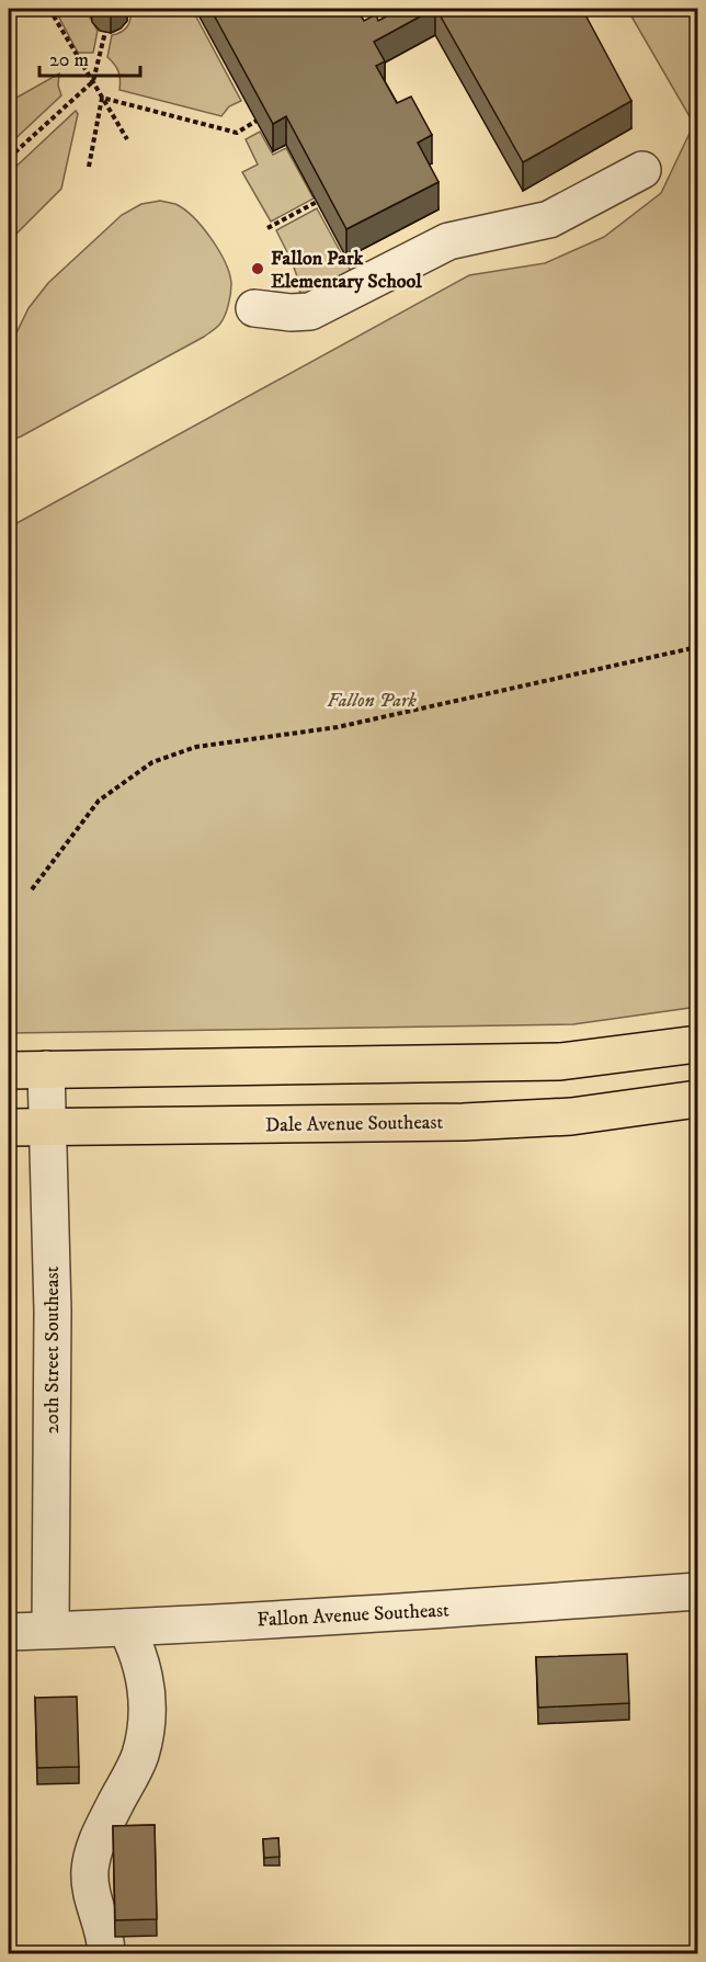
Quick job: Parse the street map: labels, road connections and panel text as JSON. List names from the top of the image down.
{
  "streets": {
    "main road": ["Dale Avenue Southeast"],
    "street": ["20th Street Southeast", "Fallon Avenue Southeast"]
  },
  "crossings": [
    ["Dale Avenue Southeast", "20th Street Southeast"],
    ["20th Street Southeast", "Fallon Avenue Southeast"]
  ],
  "parks": ["Fallon Park"],
  "places": ["Fallon Park Elementary School"],
  "scale_bar": "20 m"
}
